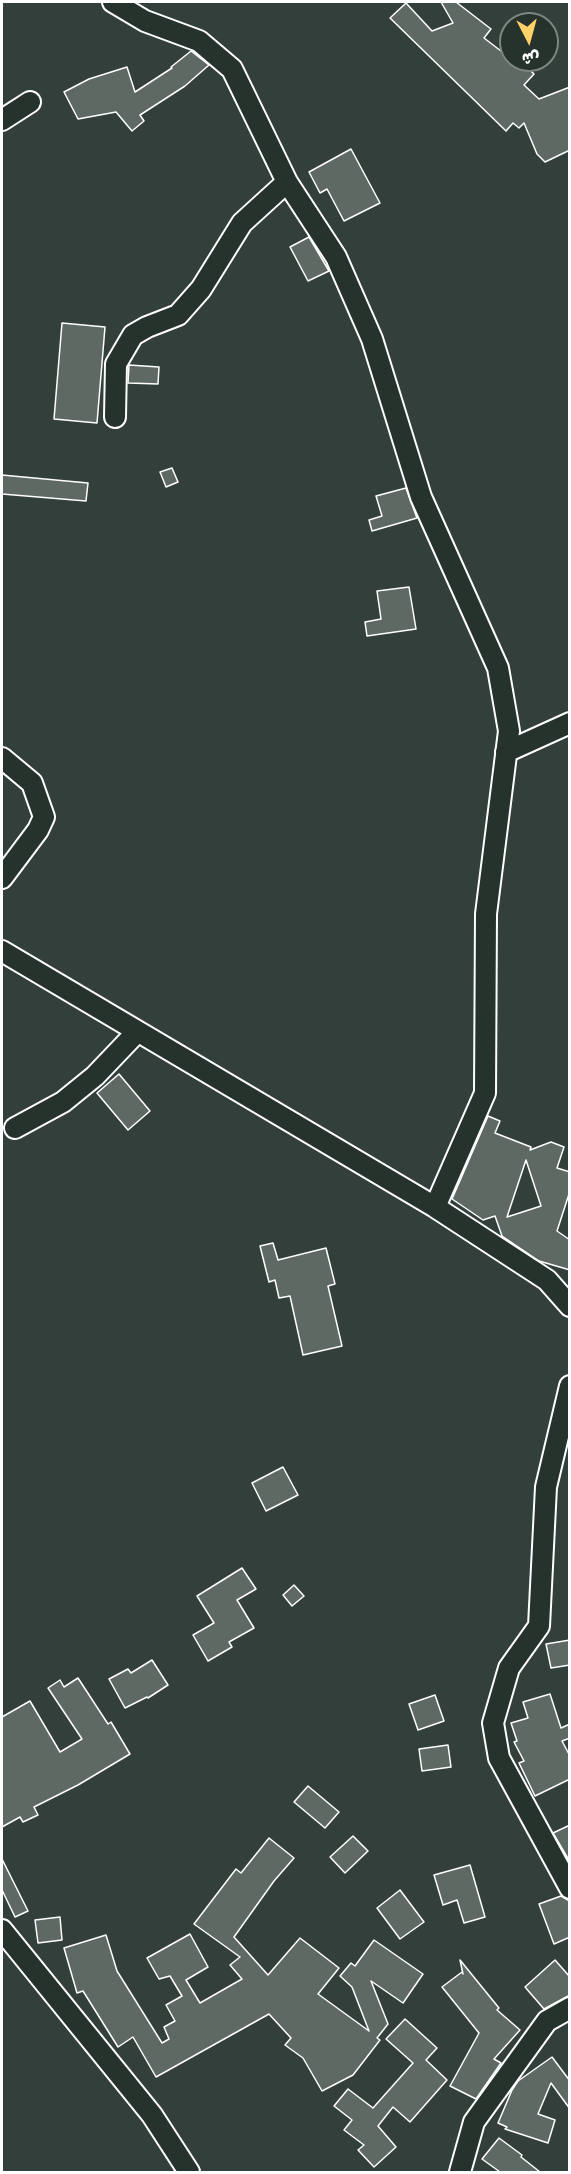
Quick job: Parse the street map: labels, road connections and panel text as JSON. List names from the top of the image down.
{
  "north": "bottom"
}
